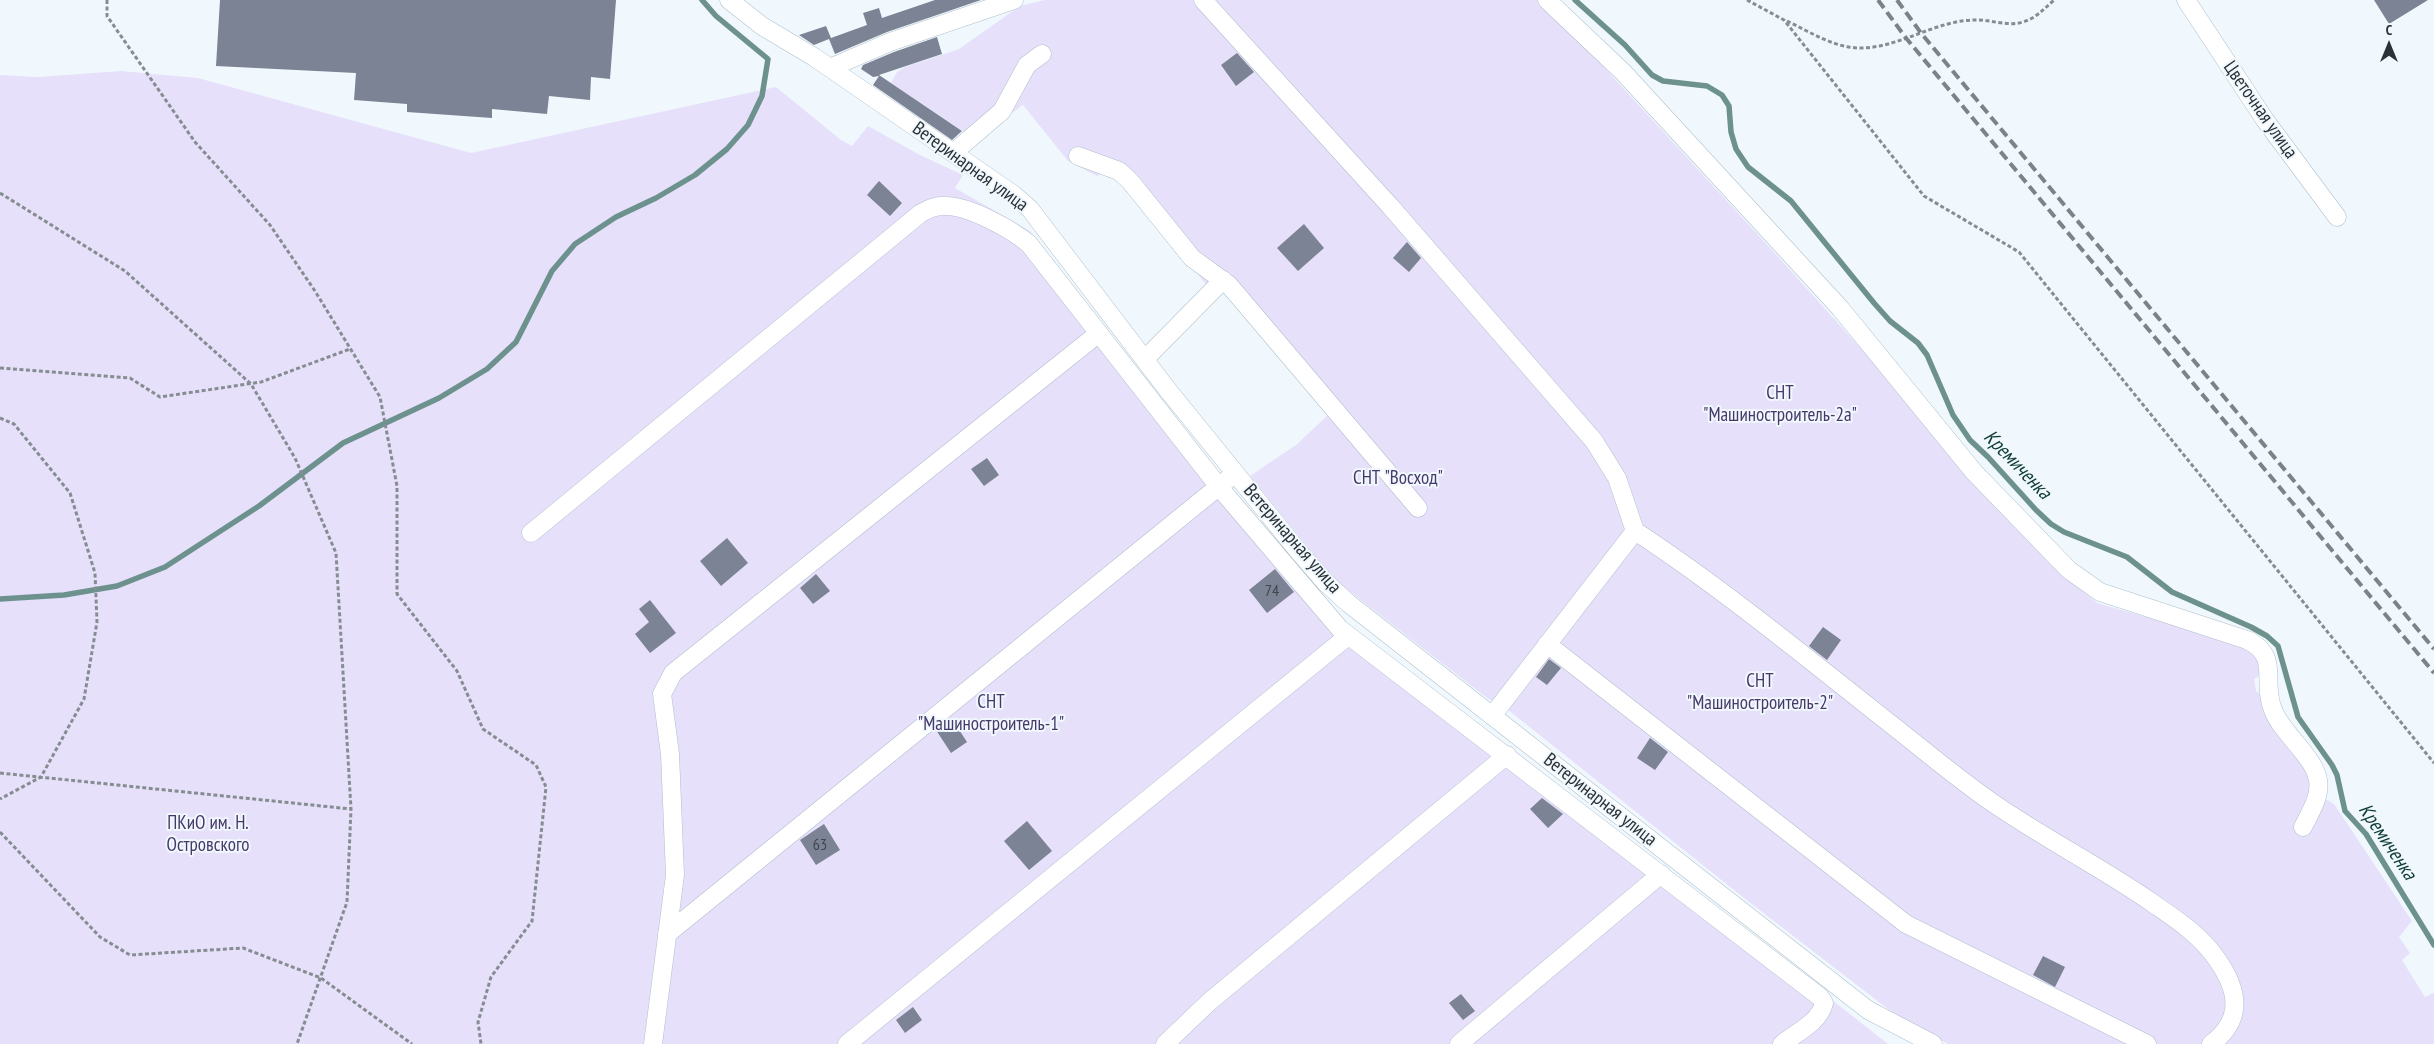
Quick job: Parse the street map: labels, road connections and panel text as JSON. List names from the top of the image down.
{
  "streets": {
    "street": ["Цветочная улица", "Ветеринарная улица"]
  },
  "water": ["Кремиченка"],
  "parks": [
    "СНТ \"Машиностроитель-2а\"",
    "СНТ \"Восход\"",
    "СНТ \"Машиностроитель-2\"",
    "СНТ \"Машиностроитель-1\"",
    "ПКиО им. Н. Островского"
  ],
  "house_numbers": ["74", "63"],
  "north": "top"
}
